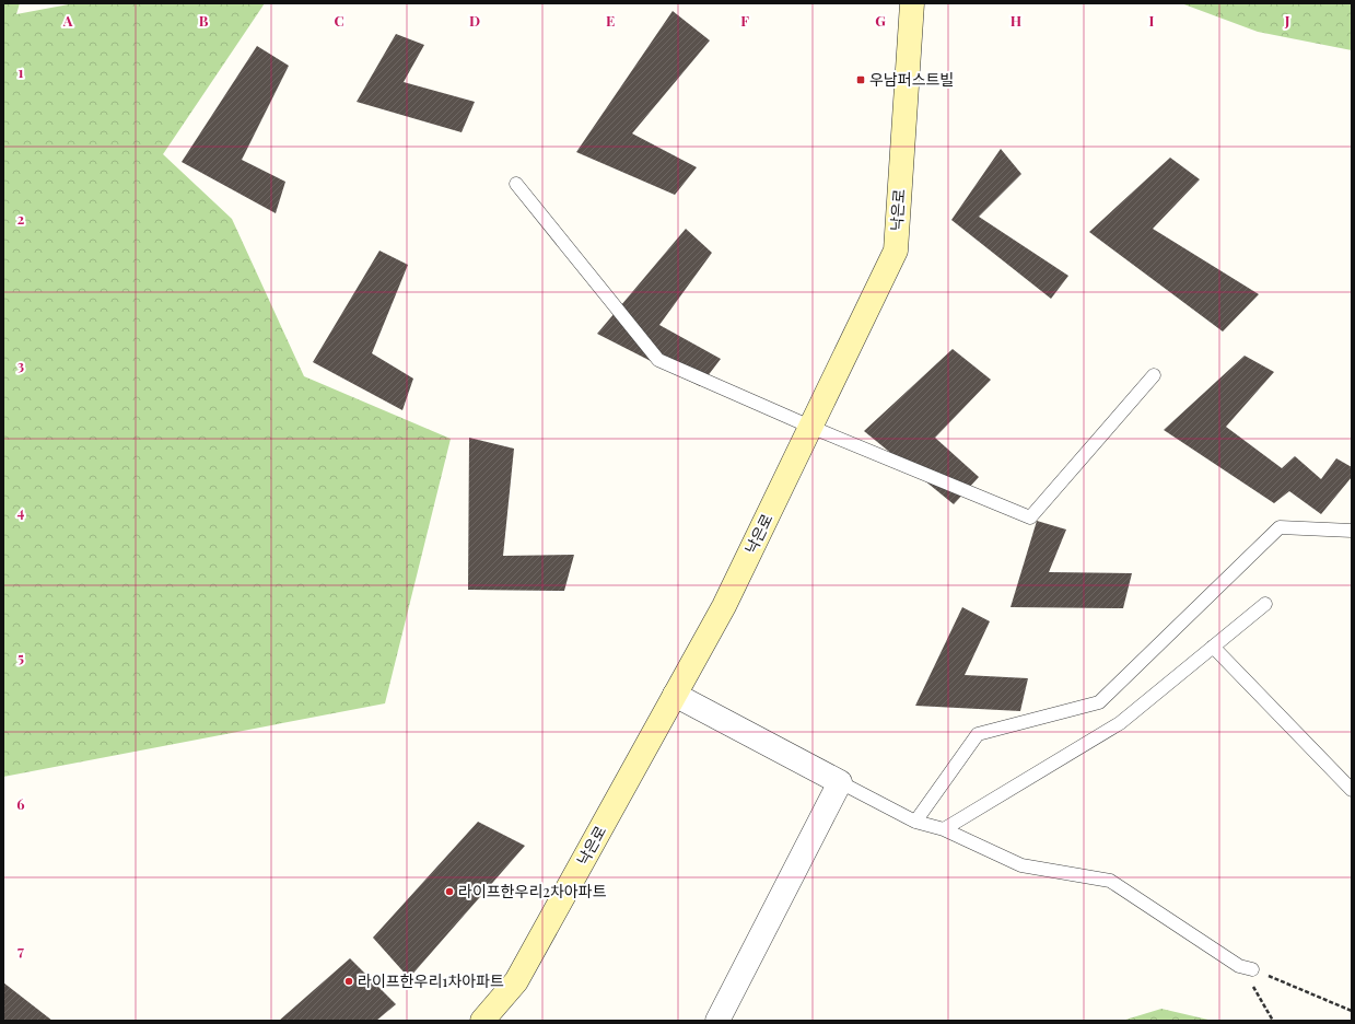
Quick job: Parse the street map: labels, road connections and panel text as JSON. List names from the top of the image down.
{
  "streets": {
    "main road": ["낙은로"]
  },
  "places": {
    "transit": ["우남퍼스트빌"],
    "other": ["라이프한우리2차아파트", "라이프한우리1차아파트"]
  },
  "grid": {
    "columns": [
      "A",
      "B",
      "C",
      "D",
      "E",
      "F",
      "G",
      "H",
      "I",
      "J"
    ],
    "rows": [
      "1",
      "2",
      "3",
      "4",
      "5",
      "6",
      "7"
    ]
  }
}
